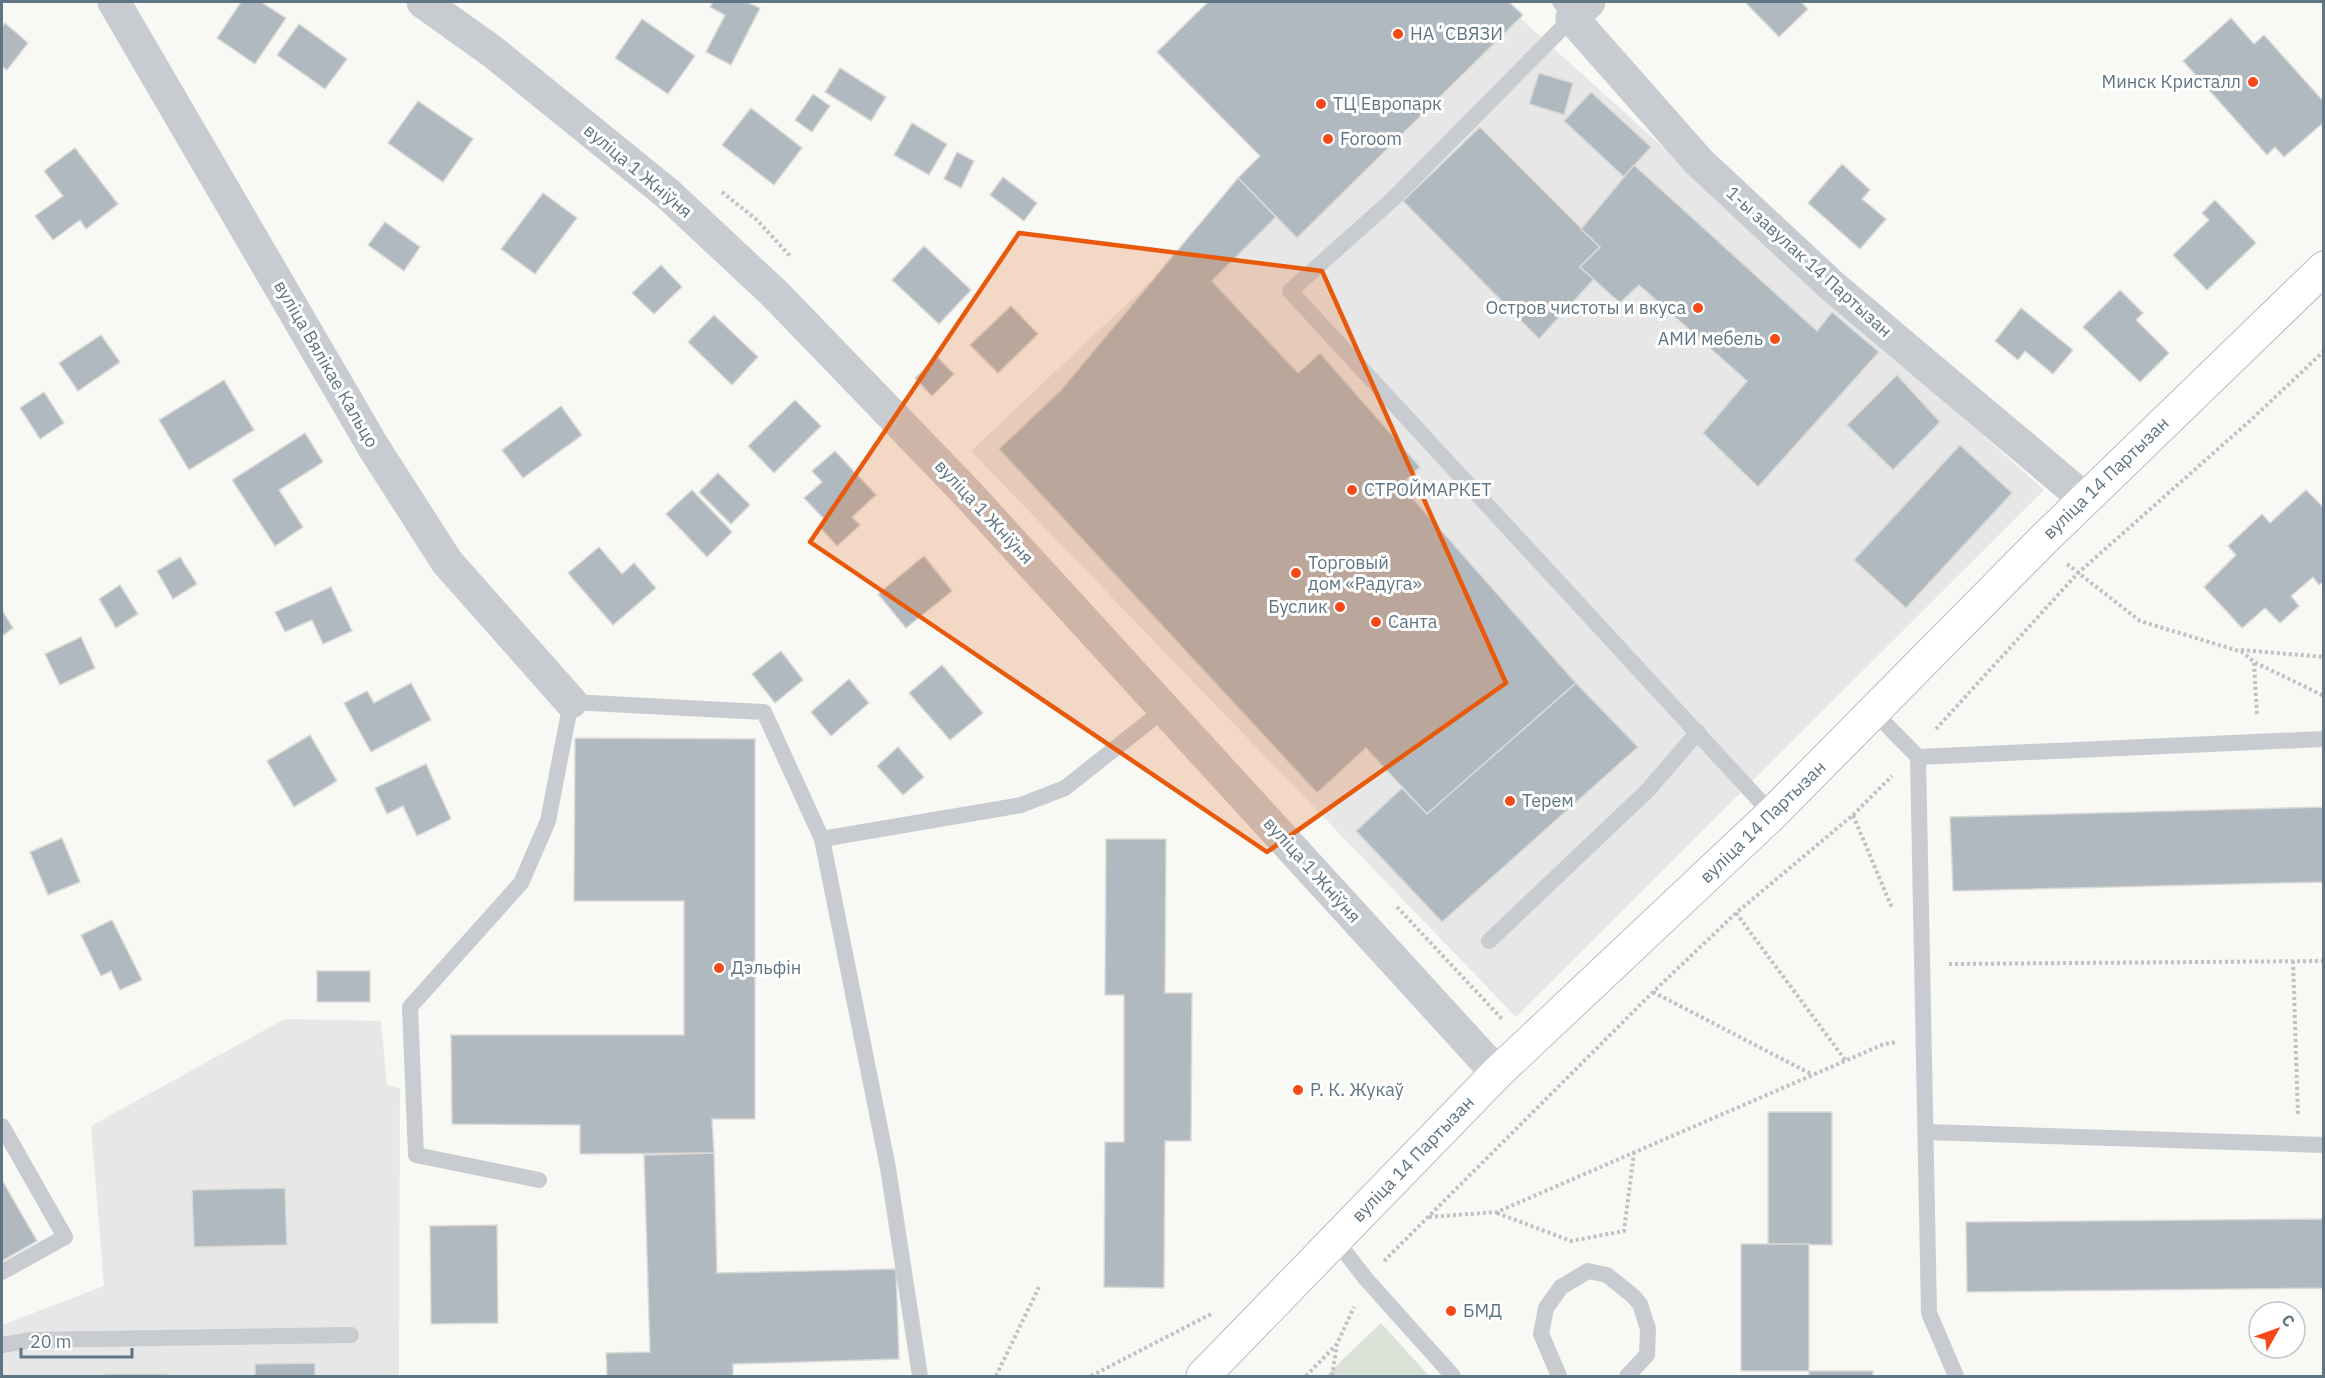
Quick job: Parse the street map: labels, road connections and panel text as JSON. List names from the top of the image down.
{
  "streets": {
    "main road": ["вуліца 14 Партызан"],
    "street": ["вуліца 1 Жніўня", "1-ы завулак 14 Партызан", "вуліца Вялікае Кальцо"]
  },
  "crossings": [
    ["вуліца 1 Жніўня", "вуліца 14 Партызан"],
    ["1-ы завулак 14 Партызан", "вуліца 14 Партызан"]
  ],
  "places": [
    "НАʼСВЯЗИ",
    "Минск Кристалл",
    "ТЦ Европарк",
    "Foroom",
    "Остров чистоты и вкуса",
    "АМИ мебель",
    "СТРОЙМАРКЕТ",
    "Торговый дом «Радуга»",
    "Буслик",
    "Санта",
    "Терем",
    "Дэльфін",
    "Р. К. Жукаў",
    "БМД"
  ],
  "scale_bar": "20 m",
  "north": "top right"
}
